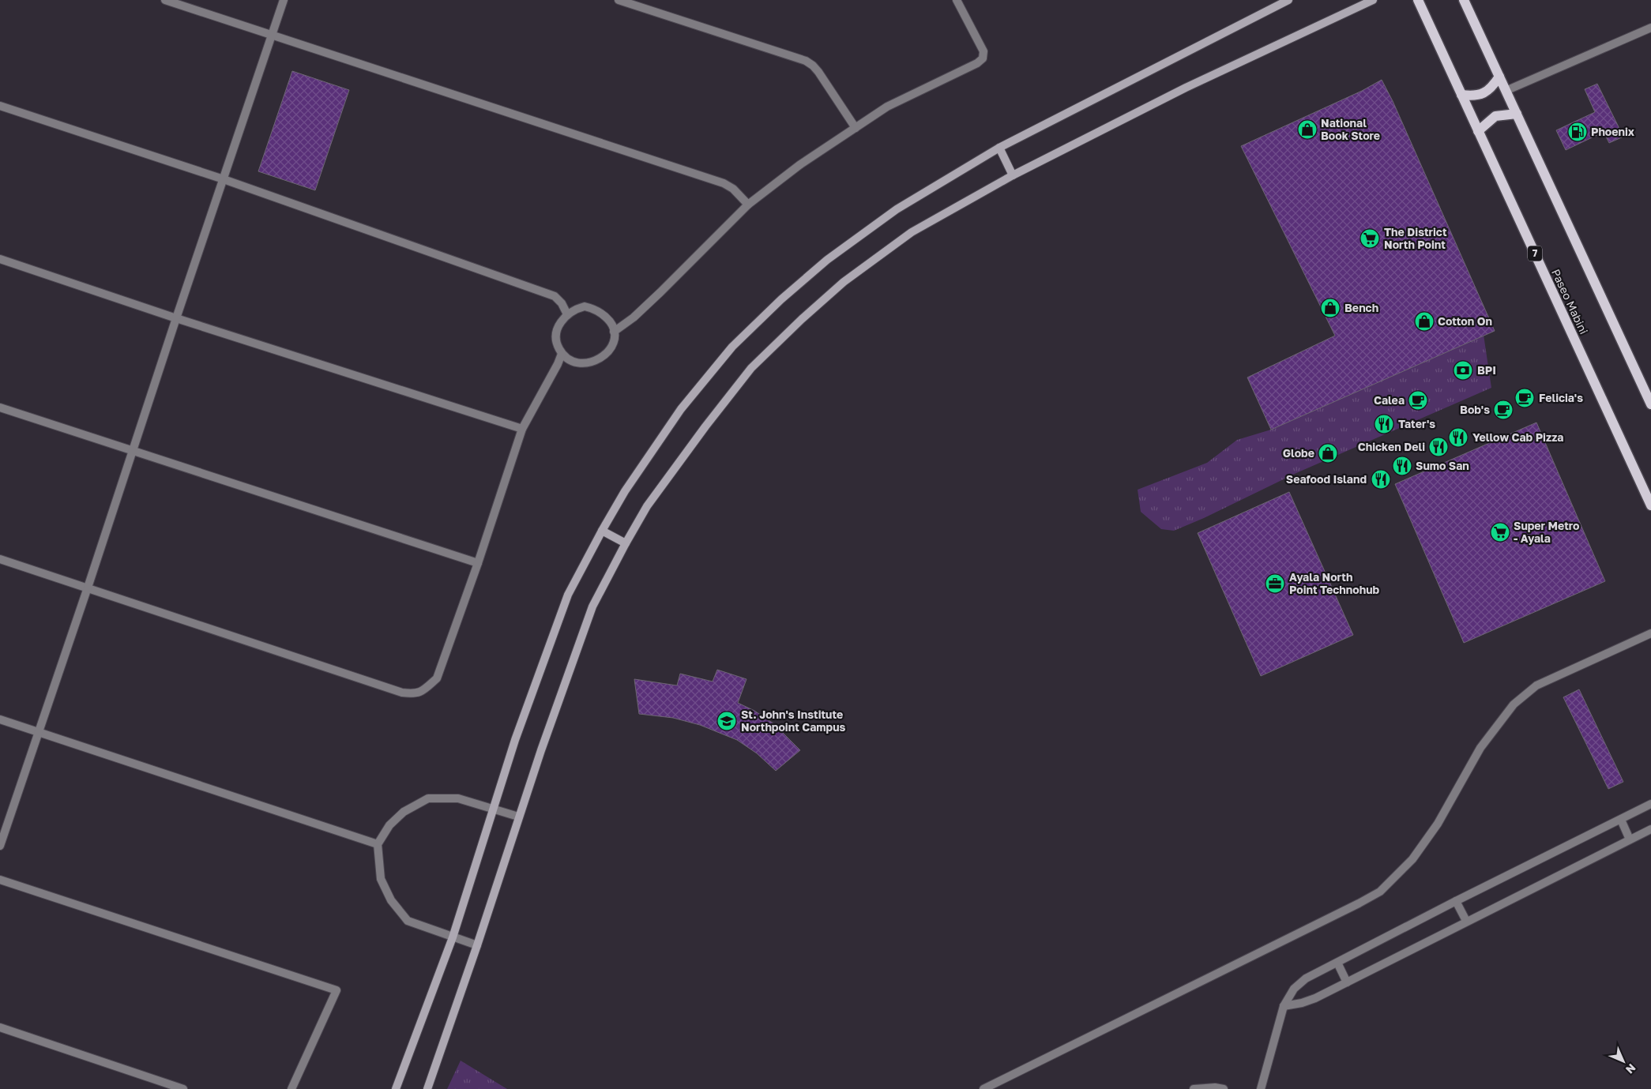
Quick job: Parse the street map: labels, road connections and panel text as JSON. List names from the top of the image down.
{
  "streets": {
    "main road": ["7", "Paseo Mabini"]
  },
  "places": {
    "shop": [
      "National Book Store",
      "Bench",
      "Cotton On",
      "Globe"
    ],
    "fuel station": ["Phoenix"],
    "supermarket": ["The District North Point", "Super Metro - Ayala"],
    "bank": ["BPI"],
    "cafe": ["Felicia's", "Calea", "Bob's"],
    "restaurant": [
      "Tater's",
      "Yellow Cab Pizza",
      "Chicken Deli",
      "Sumo San",
      "Seafood Island"
    ],
    "office": ["Ayala North Point Technohub"],
    "school or university": ["St. John's Institute Northpoint Campus"]
  },
  "north": "bottom right"
}
